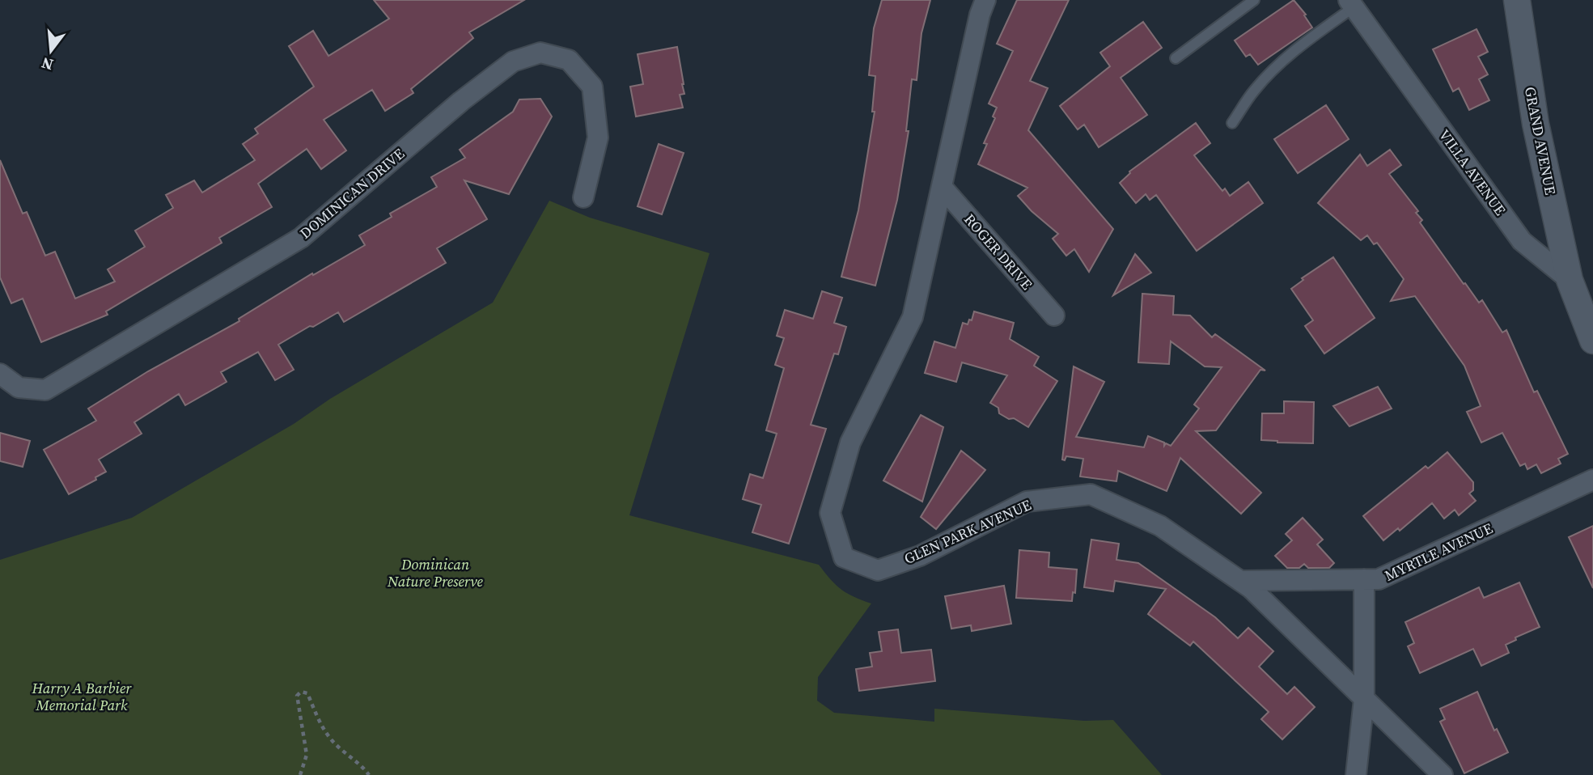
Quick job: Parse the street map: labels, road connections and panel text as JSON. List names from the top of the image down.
{
  "streets": {
    "street": [
      "GRAND AVENUE",
      "VILLA AVENUE",
      "DOMINICAN DRIVE",
      "ROGER DRIVE",
      "GLEN PARK AVENUE",
      "MYRTLE AVENUE"
    ]
  },
  "crossings": [
    ["GRAND AVENUE", "VILLA AVENUE"],
    ["ROGER DRIVE", "GLEN PARK AVENUE"],
    ["GLEN PARK AVENUE", "MYRTLE AVENUE"]
  ],
  "parks": ["Dominican Nature Preserve", "Harry A Barbier Memorial Park"],
  "north": "bottom"
}
